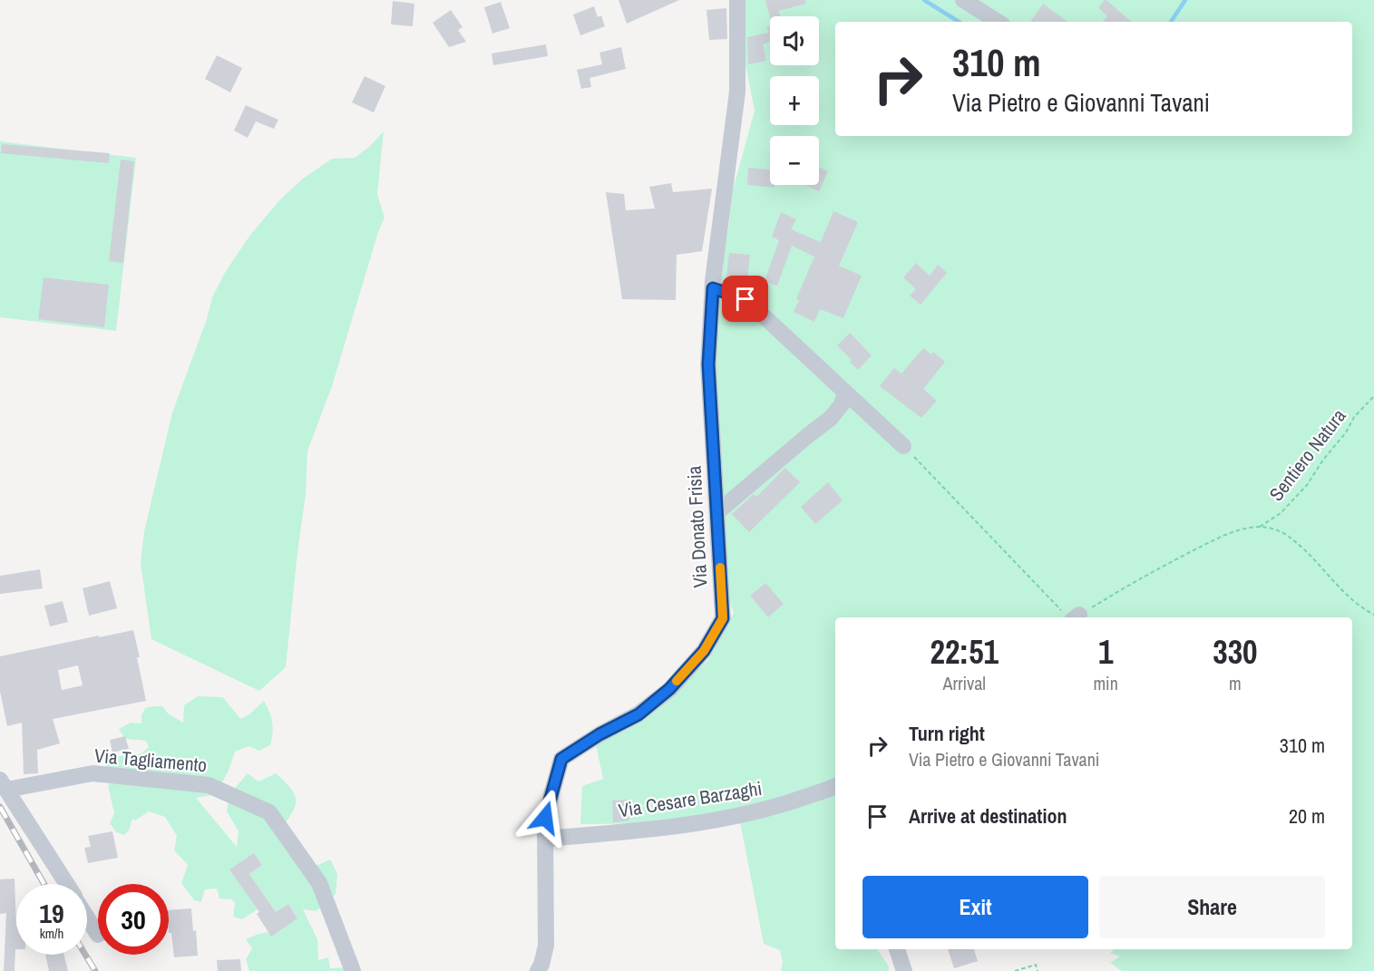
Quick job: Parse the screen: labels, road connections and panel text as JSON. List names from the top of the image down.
{
  "streets": {
    "street": ["Via Donato Frisia", "Via Tagliamento", "Via Cesare Barzaghi"],
    "path": ["Sentiero Natura"]
  },
  "crossings": [
    ["Via Donato Frisia", "Via Cesare Barzaghi"]
  ],
  "page": {
    "map_buttons": ["+", "−"],
    "turn": ["310 m", "Via Pietro e Giovanni Tavani"],
    "eta": [
      "22:51",
      "Arrival",
      "1",
      "min",
      "330",
      "m"
    ],
    "list": [
      {
        "name": "Turn right",
        "note": "Via Pietro e Giovanni Tavani",
        "value": "310 m"
      },
      {
        "name": "Arrive at destination",
        "value": "20 m"
      }
    ],
    "buttons": ["Exit", "Share"],
    "speed": "19 km/h",
    "limit": "30"
  }
}
